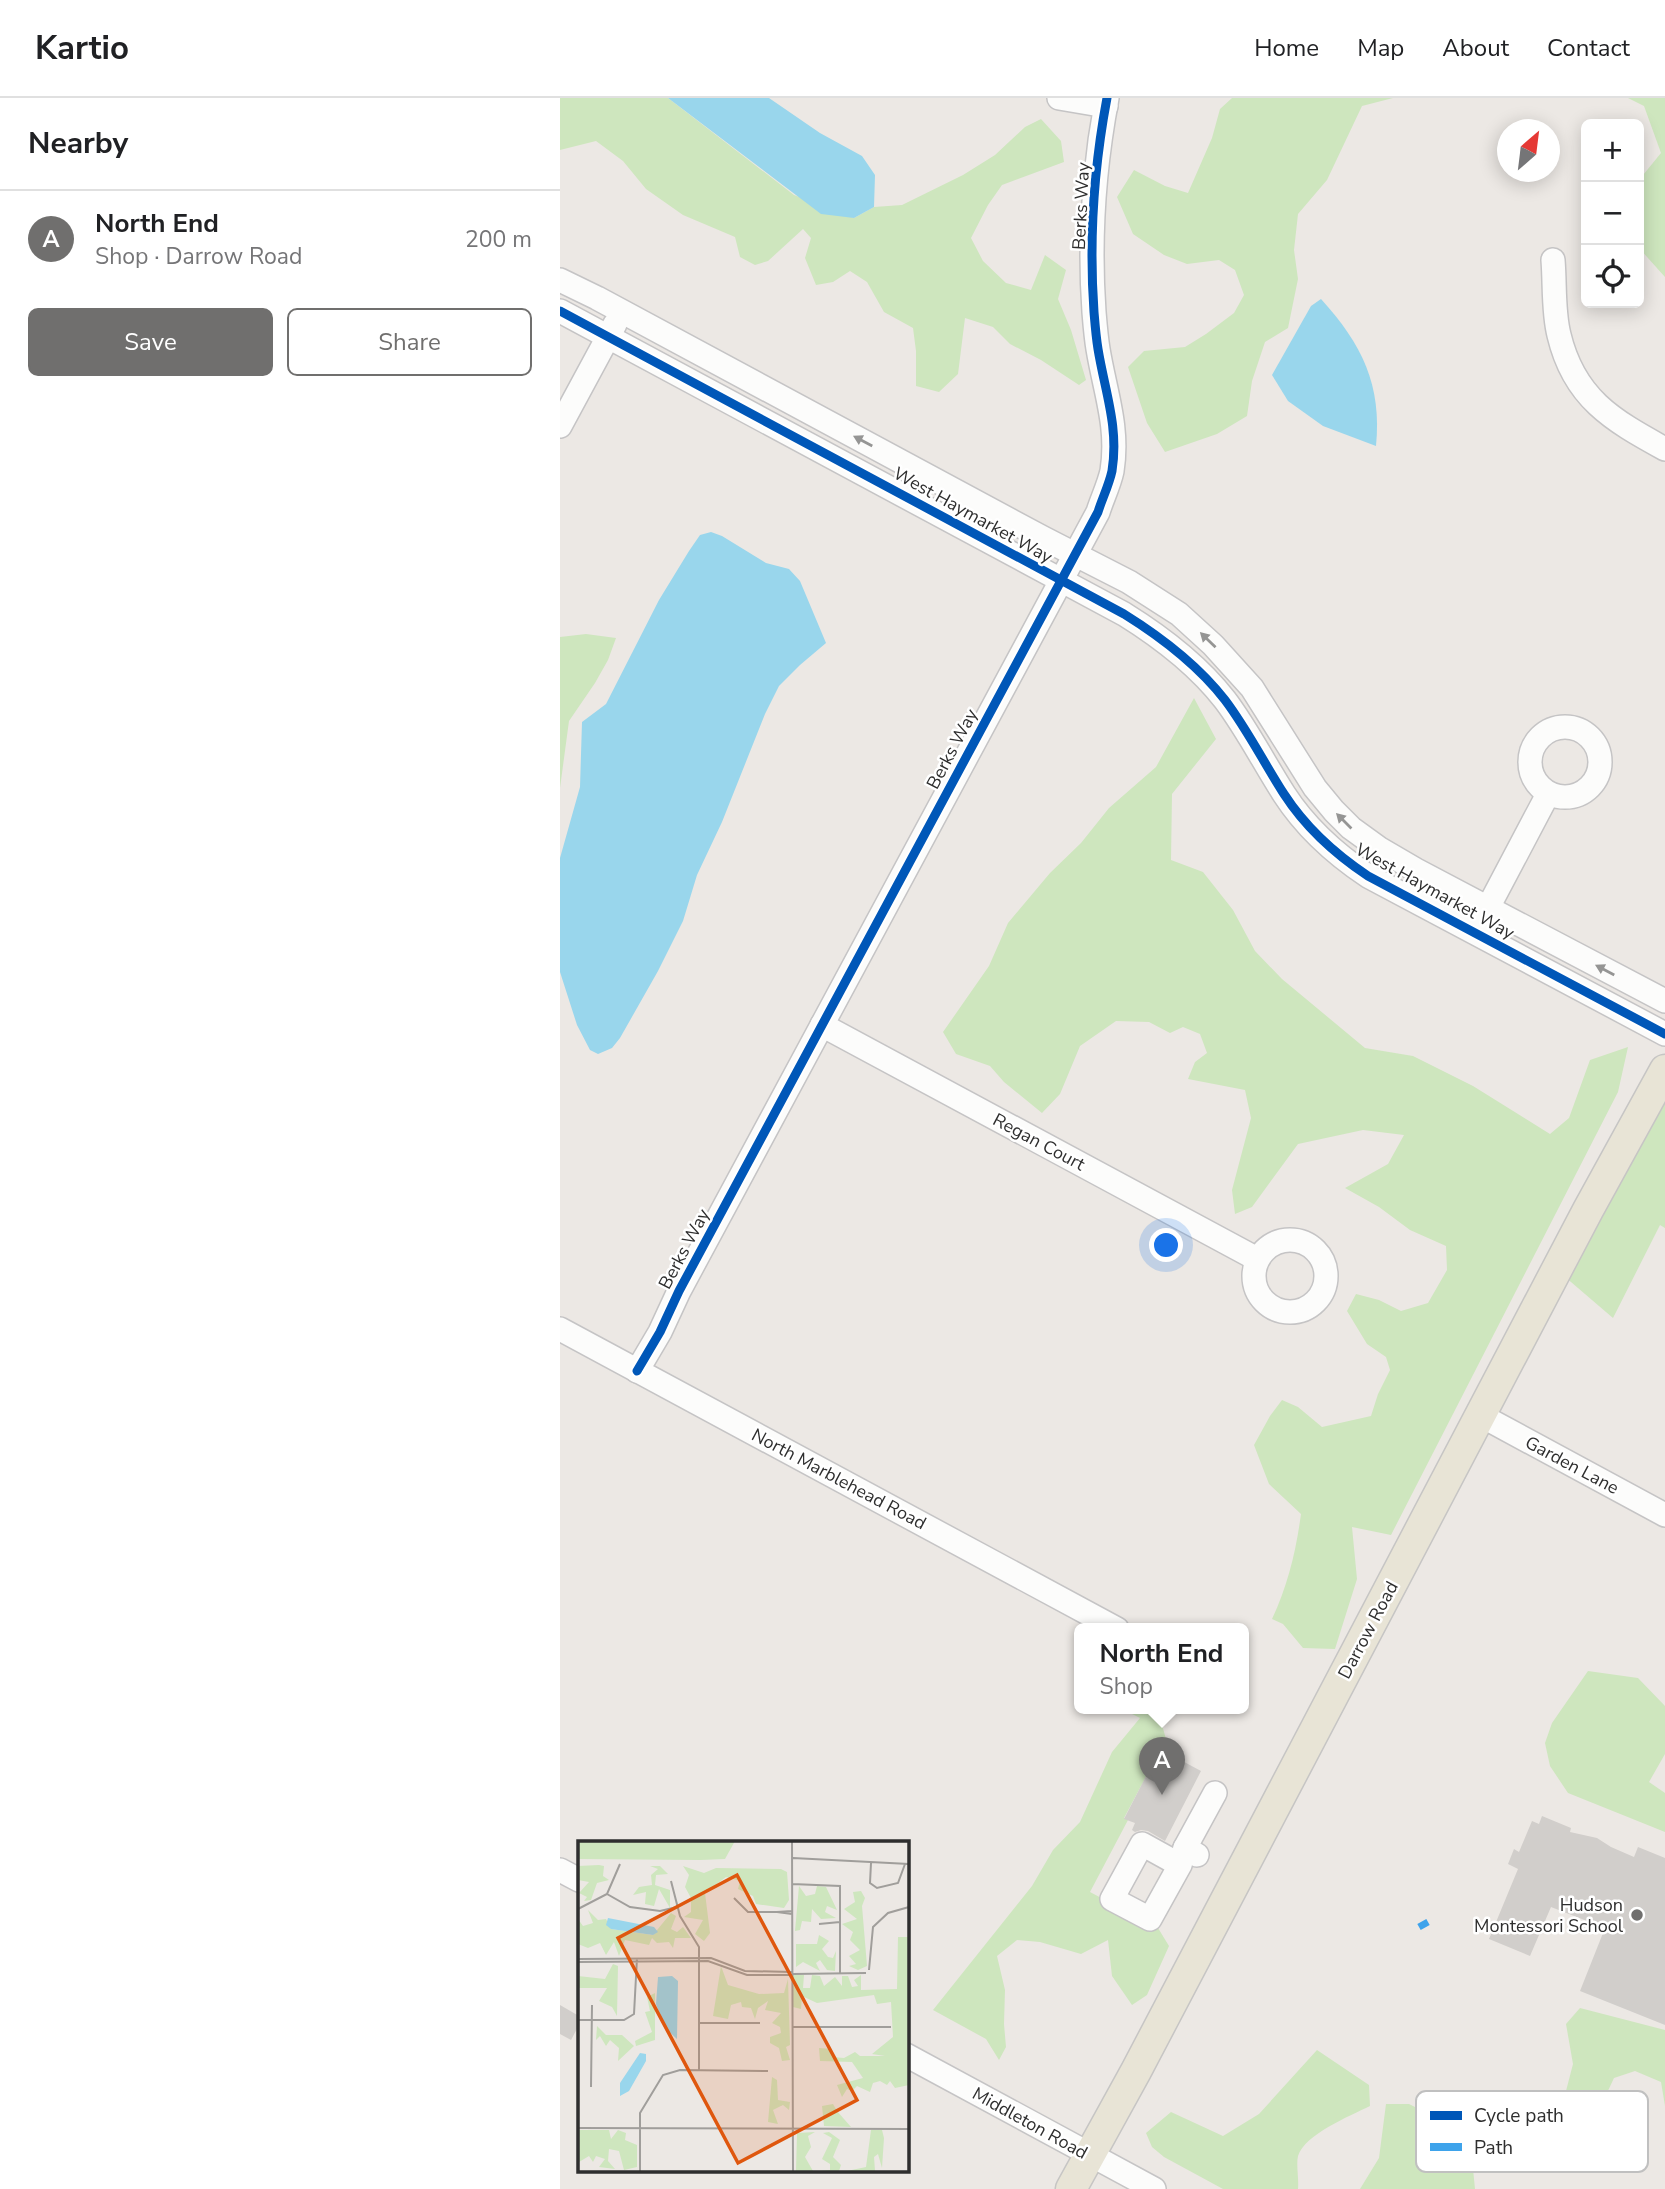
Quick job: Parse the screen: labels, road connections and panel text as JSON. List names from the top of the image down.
{
  "streets": {
    "main road": ["Darrow Road"],
    "street": [
      "Berks Way",
      "West Haymarket Way",
      "Regan Court",
      "Garden Lane",
      "North Marblehead Road",
      "Middleton Road"
    ]
  },
  "crossings": [
    ["Berks Way", "West Haymarket Way"],
    ["Berks Way", "Regan Court"],
    ["Berks Way", "North Marblehead Road"],
    ["Garden Lane", "Darrow Road"],
    ["Darrow Road", "Middleton Road"]
  ],
  "places": ["Hudson Montessori School"],
  "legend": ["Cycle path", "Path"],
  "north": "top right",
  "page": {
    "header": "Kartio",
    "nav": [
      "Home",
      "Map",
      "About",
      "Contact"
    ],
    "heading": "Nearby",
    "map_buttons": ["+", "−"],
    "list": [
      {
        "mark": "A",
        "name": "North End",
        "note": "Shop · Darrow Road",
        "value": "200 m"
      }
    ],
    "buttons": ["Save", "Share"],
    "popup": ["North End", "Shop"],
    "pins": "A"
  }
}
